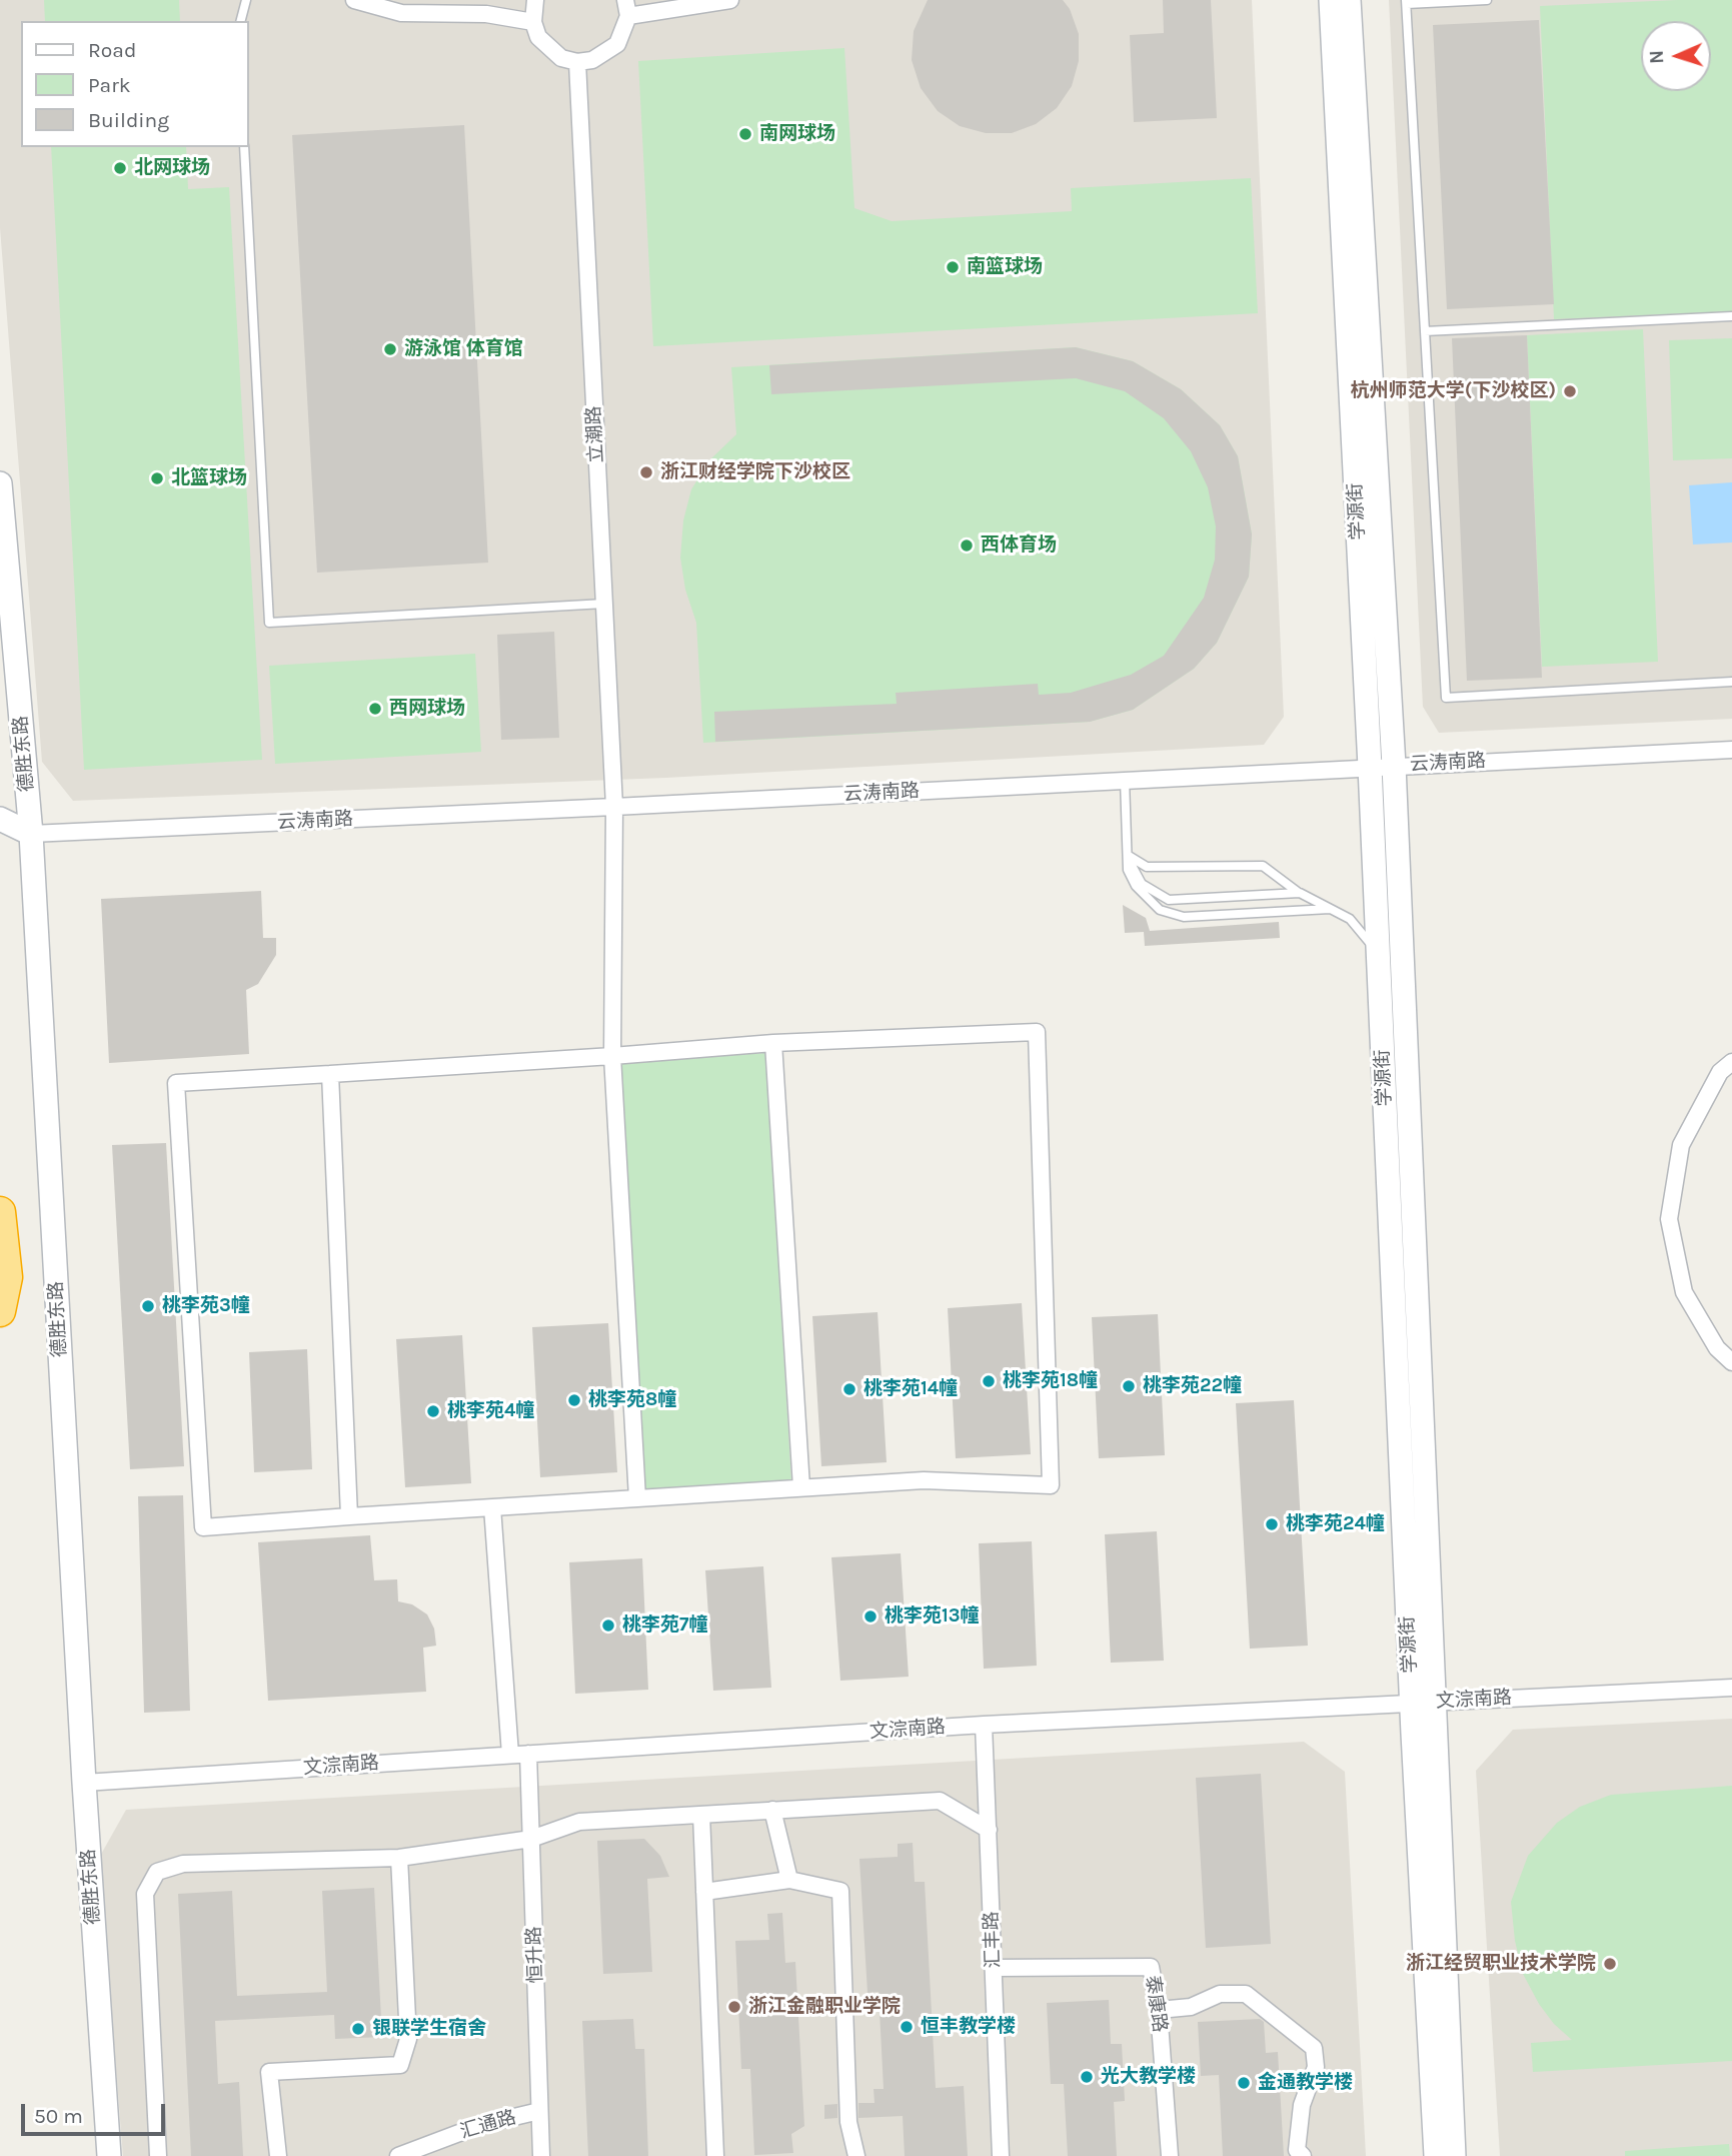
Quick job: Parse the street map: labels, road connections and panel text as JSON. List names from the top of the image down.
{
  "streets": {
    "main road": ["学源街", "德胜东路"],
    "street": [
      "立潮路",
      "云涛南路",
      "文淙南路",
      "汇丰路",
      "恒升路",
      "泰康路",
      "汇通路"
    ]
  },
  "crossings": [
    ["立潮路", "云涛南路"],
    ["学源街", "云涛南路"],
    ["学源街", "文淙南路"],
    ["德胜东路", "云涛南路"],
    ["德胜东路", "文淙南路"],
    ["文淙南路", "汇丰路"],
    ["文淙南路", "恒升路"],
    ["汇丰路", "泰康路"],
    ["恒升路", "汇通路"]
  ],
  "places": [
    "南网球场",
    "北网球场",
    "南篮球场",
    "游泳馆 体育馆",
    "杭州师范大学(下沙校区)",
    "浙江财经学院下沙校区",
    "北篮球场",
    "西体育场",
    "西网球场",
    "桃李苑3幢",
    "桃李苑18幢",
    "桃李苑22幢",
    "桃李苑14幢",
    "桃李苑8幢",
    "桃李苑4幢",
    "桃李苑24幢",
    "桃李苑13幢",
    "桃李苑7幢",
    "浙江经贸职业技术学院",
    "浙江金融职业学院",
    "恒丰教学楼",
    "银联学生宿舍",
    "光大教学楼",
    "金通教学楼"
  ],
  "legend": ["Road", "Park", "Building"],
  "scale_bar": "50 m",
  "north": "left"
}
